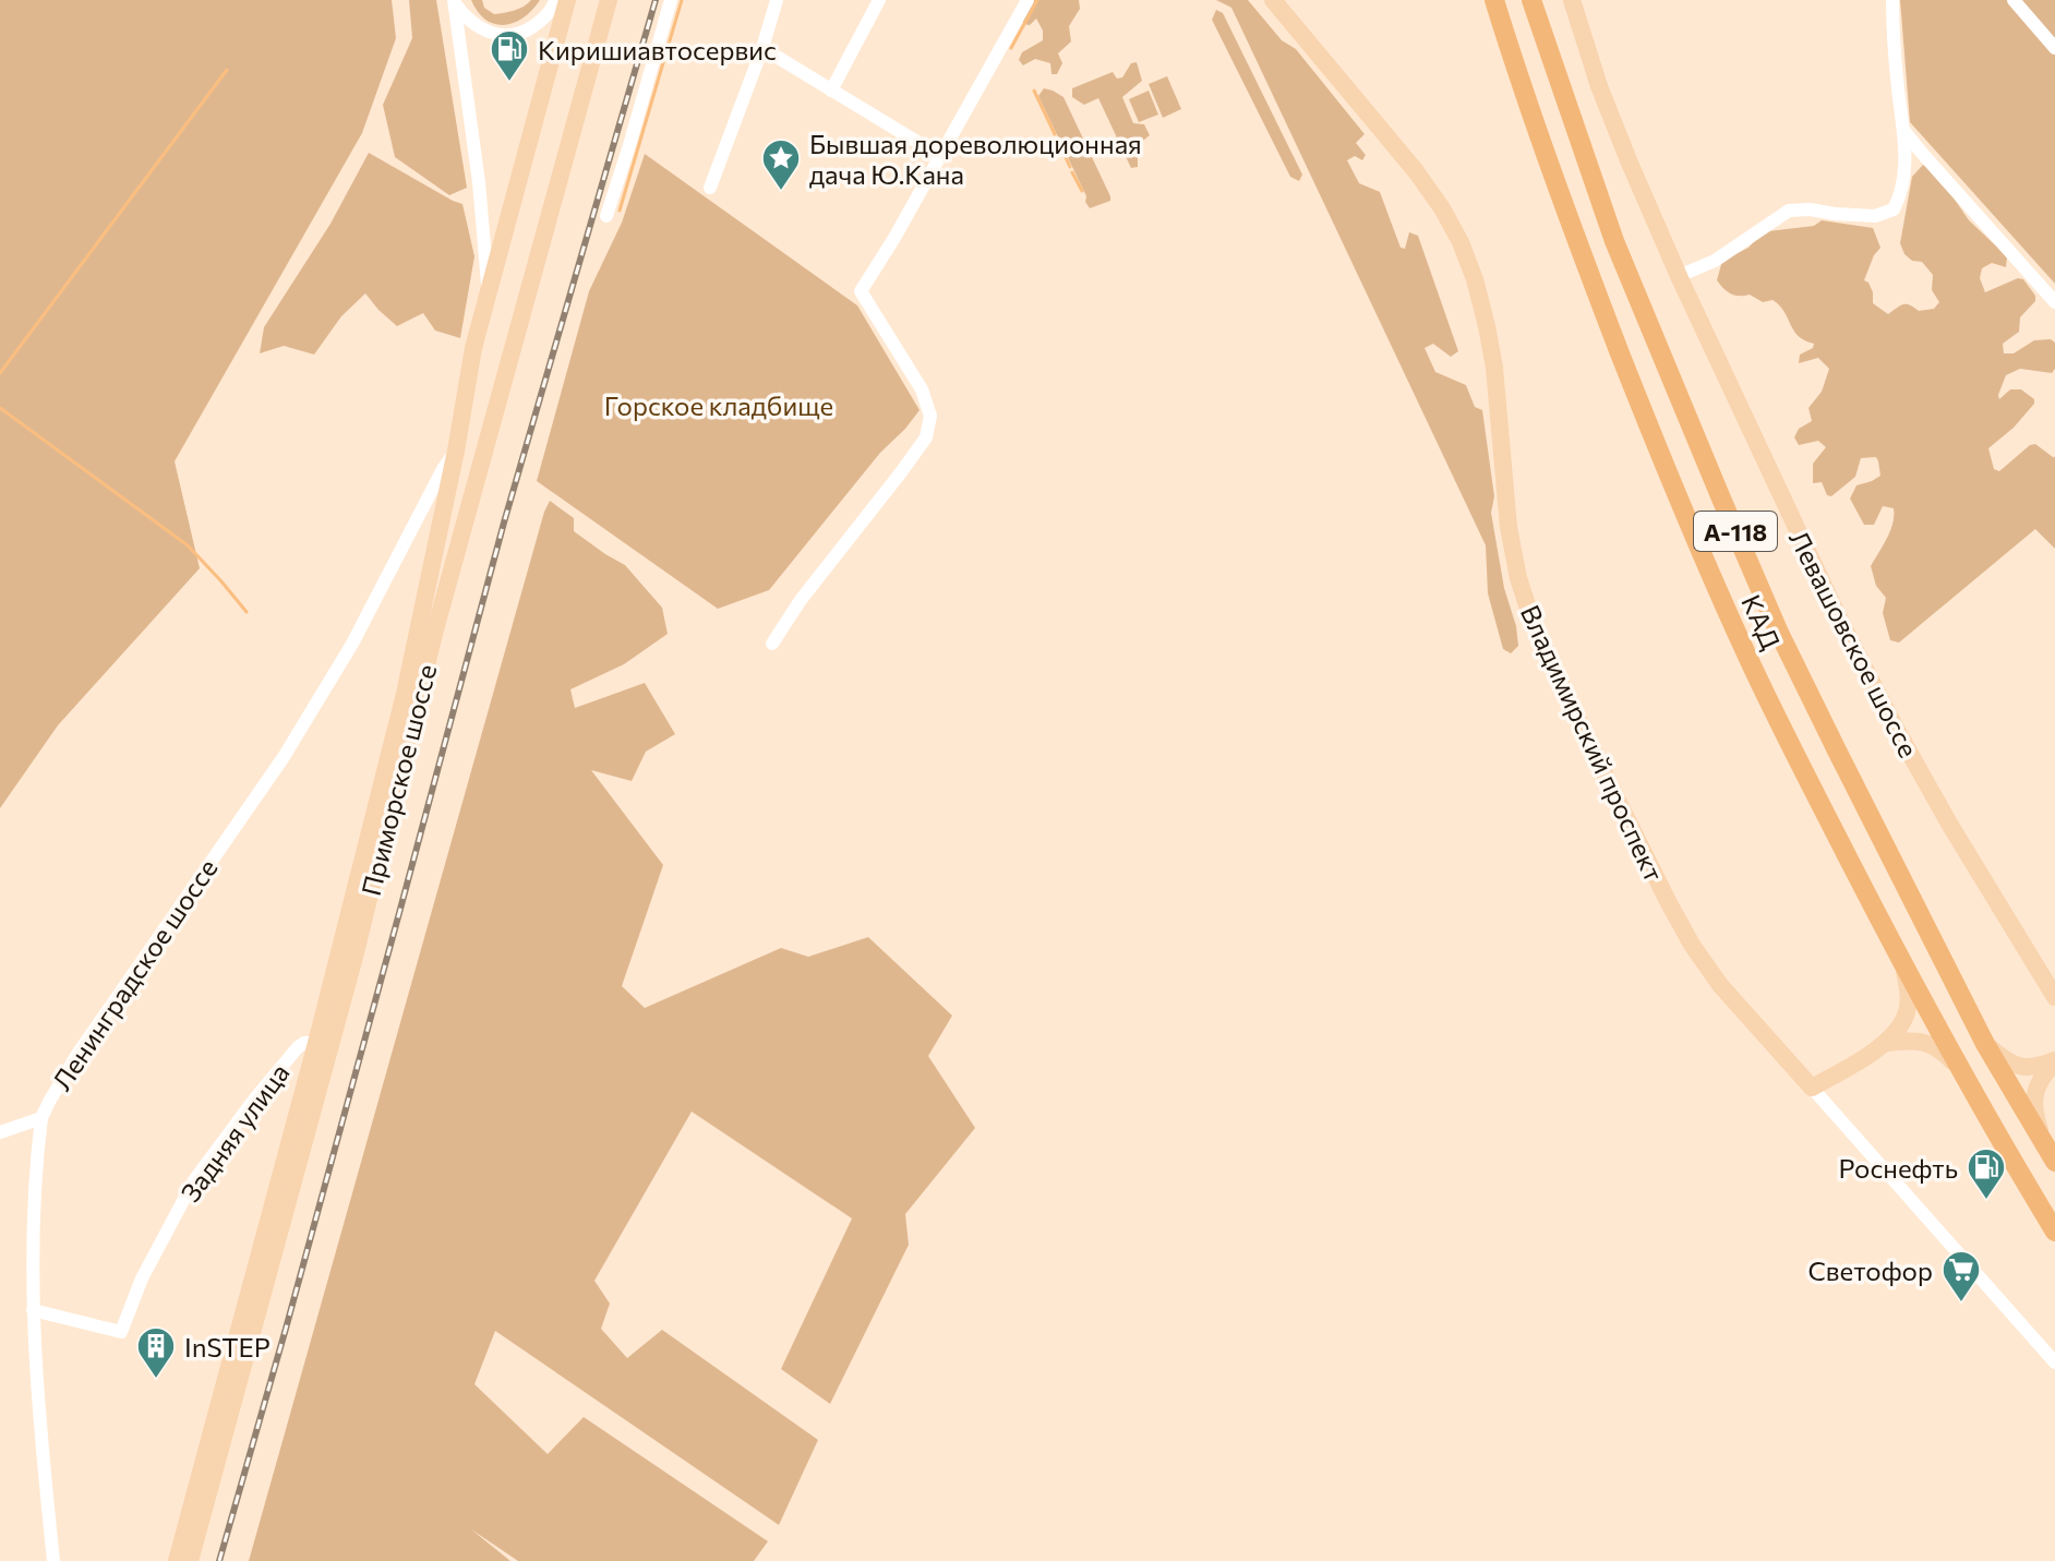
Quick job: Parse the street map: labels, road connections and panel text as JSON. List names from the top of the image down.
{
  "streets": {
    "highway": ["А-118", "КАД"],
    "main road": ["Левашовское шоссе", "Владимирский проспект", "Приморское шоссе"],
    "street": ["Ленинградское шоссе", "Задняя улица"]
  },
  "crossings": [
    ["Приморское шоссе", "Ленинградское шоссе"],
    ["Приморское шоссе", "Задняя улица"],
    ["Ленинградское шоссе", "Задняя улица"]
  ],
  "parks": ["Горское кладбище"],
  "places": {
    "fuel station": ["Киришиавтосервис", "Роснефть"],
    "place": ["Бывшая дореволюционная дача Ю.Кана"],
    "supermarket": ["Светофор"],
    "building": ["InSTEP"]
  }
}
